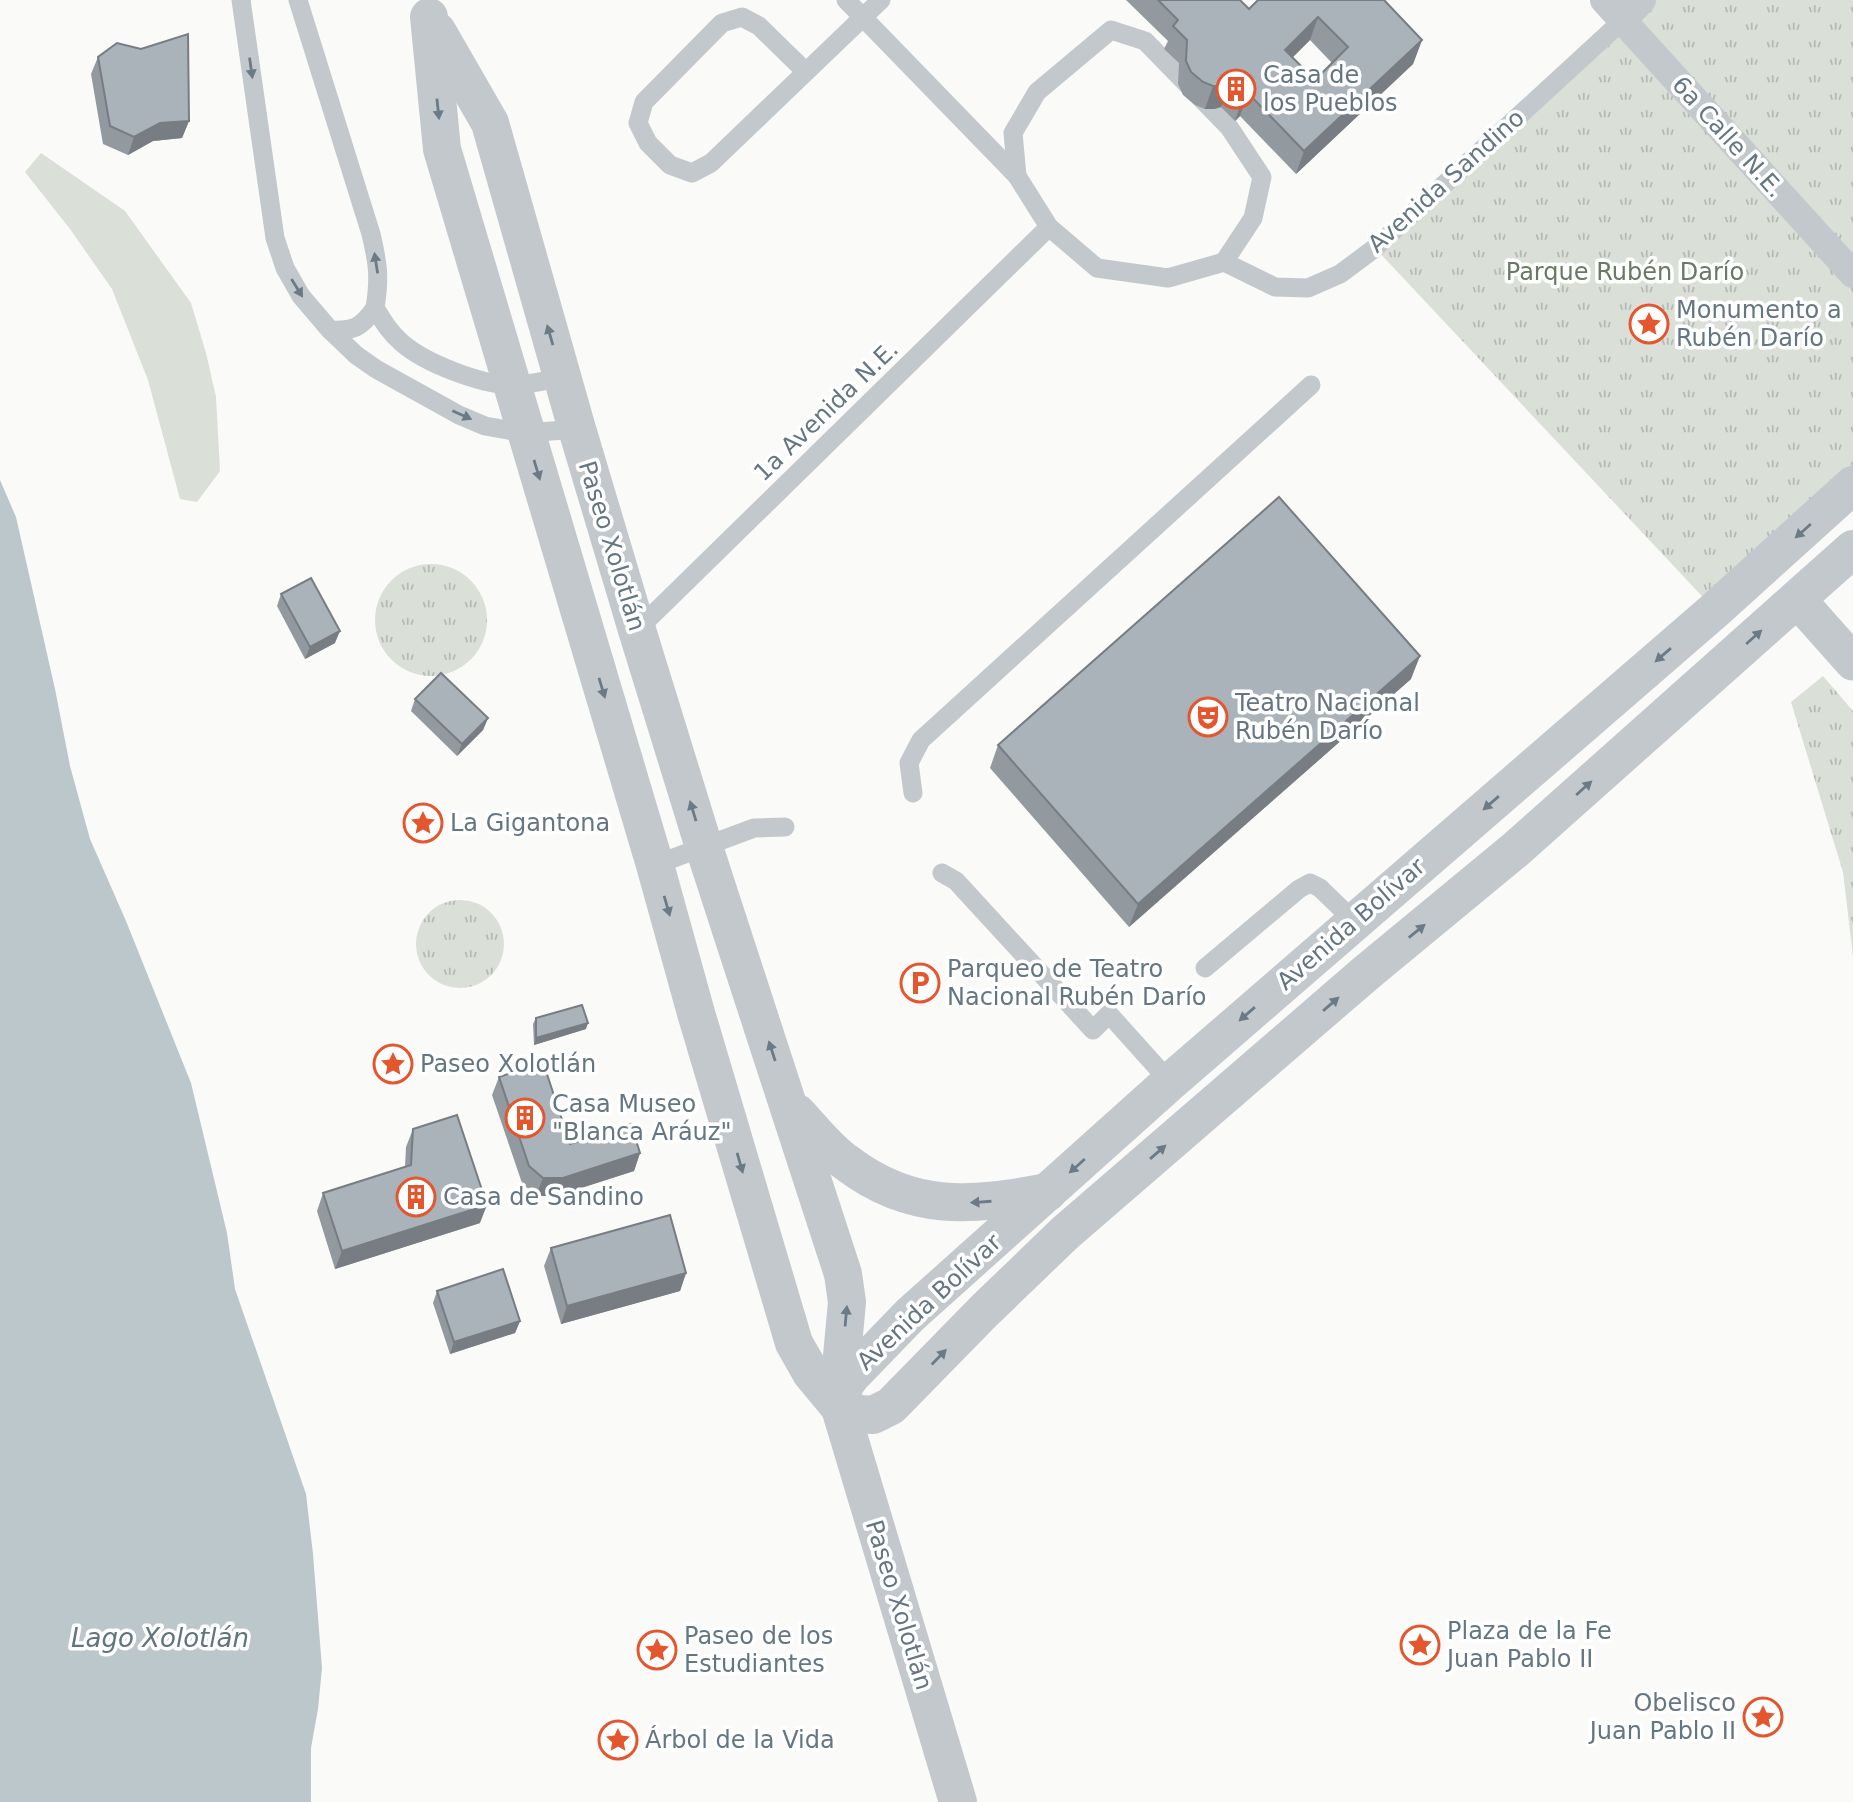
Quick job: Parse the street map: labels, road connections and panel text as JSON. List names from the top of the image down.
{
  "streets": {
    "street": [
      "6a Calle N.E.",
      "Avenida Sandino",
      "Paseo Xolotlán",
      "Avenida Bolívar"
    ],
    "lane": ["1a Avenida N.E."]
  },
  "crossings": [
    ["6a Calle N.E.", "Avenida Sandino"],
    ["Avenida Sandino", "1a Avenida N.E."],
    ["1a Avenida N.E.", "Paseo Xolotlán"],
    ["Paseo Xolotlán", "Avenida Bolívar"]
  ],
  "water": ["Lago Xolotlán"],
  "parks": ["Parque Rubén Darío"],
  "places": {
    "building": ["Casa de los Pueblos", "Casa Museo \"Blanca Aráuz\"", "Casa de Sandino"],
    "place": [
      "Monumento a Rubén Darío",
      "La Gigantona",
      "Paseo Xolotlán",
      "Plaza de la Fe Juan Pablo II",
      "Paseo de los Estudiantes",
      "Obelisco Juan Pablo II",
      "Árbol de la Vida"
    ],
    "theatre": ["Teatro Nacional Rubén Darío"],
    "parking": ["Parqueo de Teatro Nacional Rubén Darío"]
  }
}
